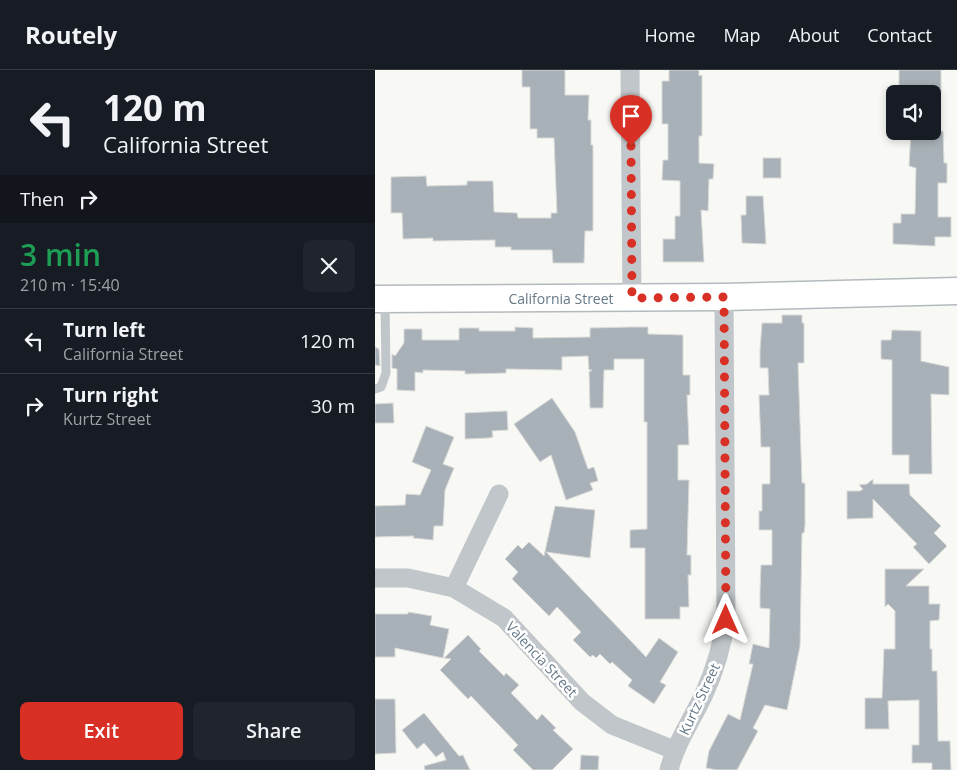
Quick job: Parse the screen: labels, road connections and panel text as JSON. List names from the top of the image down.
{
  "streets": {
    "main road": ["California Street"],
    "street": ["Valencia Street", "Kurtz Street"]
  },
  "crossings": [
    ["California Street", "Kurtz Street"],
    ["Valencia Street", "Kurtz Street"]
  ],
  "page": {
    "header": "Routely",
    "nav": [
      "Home",
      "Map",
      "About",
      "Contact"
    ],
    "turn": ["120 m", "California Street"],
    "then": "Then",
    "heading": ["3 min", "210 m · 15:40"],
    "list": [
      {
        "name": "Turn left",
        "note": "California Street",
        "value": "120 m"
      },
      {
        "name": "Turn right",
        "note": "Kurtz Street",
        "value": "30 m"
      }
    ],
    "buttons": ["Exit", "Share"]
  }
}
